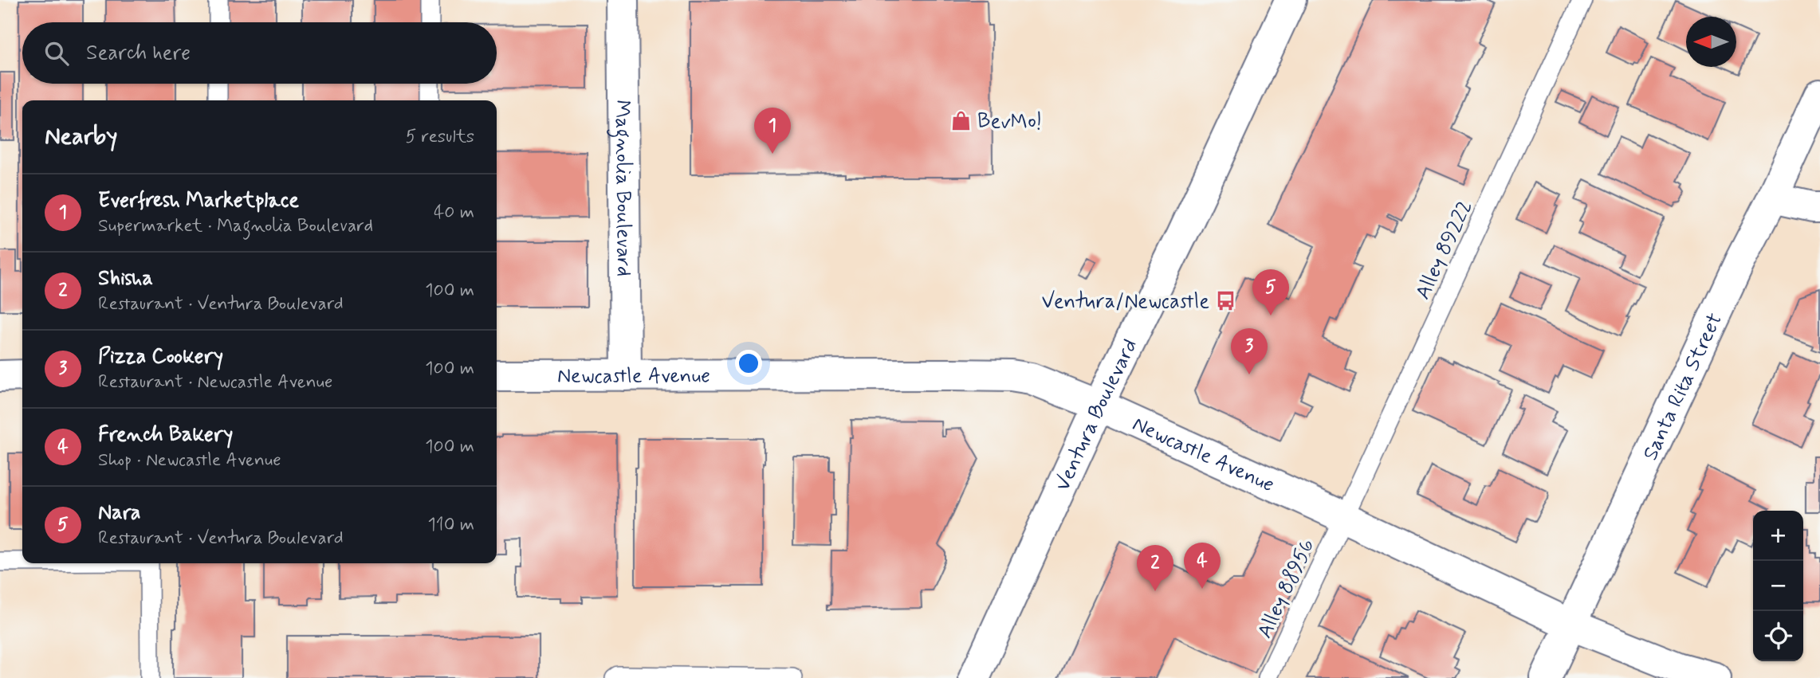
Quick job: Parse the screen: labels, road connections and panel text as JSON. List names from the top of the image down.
{
  "streets": {
    "street": [
      "Magnolia Boulevard",
      "Newcastle Avenue",
      "Santa Rita Street",
      "Ventura Boulevard"
    ],
    "lane": ["Alley 89222", "Alley 88956"]
  },
  "crossings": [
    ["Magnolia Boulevard", "Newcastle Avenue"],
    ["Alley 89222", "Newcastle Avenue"],
    ["Alley 89222", "Alley 88956"],
    ["Newcastle Avenue", "Santa Rita Street"],
    ["Newcastle Avenue", "Ventura Boulevard"],
    ["Newcastle Avenue", "Alley 88956"]
  ],
  "places": {
    "shop": ["BevMo!"],
    "bus stop": ["Ventura/Newcastle"]
  },
  "north": "left",
  "page": {
    "search": "Search here",
    "heading": ["Nearby", "5 results"],
    "pins": [
      "1",
      "5",
      "3",
      "4",
      "2"
    ],
    "list": [
      {
        "mark": "1",
        "name": "Everfresh Marketplace",
        "note": "Supermarket · Magnolia Boulevard",
        "value": "40 m"
      },
      {
        "mark": "2",
        "name": "Shisha",
        "note": "Restaurant · Ventura Boulevard",
        "value": "100 m"
      },
      {
        "mark": "3",
        "name": "Pizza Cookery",
        "note": "Restaurant · Newcastle Avenue",
        "value": "100 m"
      },
      {
        "mark": "4",
        "name": "French Bakery",
        "note": "Shop · Newcastle Avenue",
        "value": "100 m"
      },
      {
        "mark": "5",
        "name": "Nara",
        "note": "Restaurant · Ventura Boulevard",
        "value": "110 m"
      }
    ],
    "map_buttons": ["+", "−"]
  }
}
